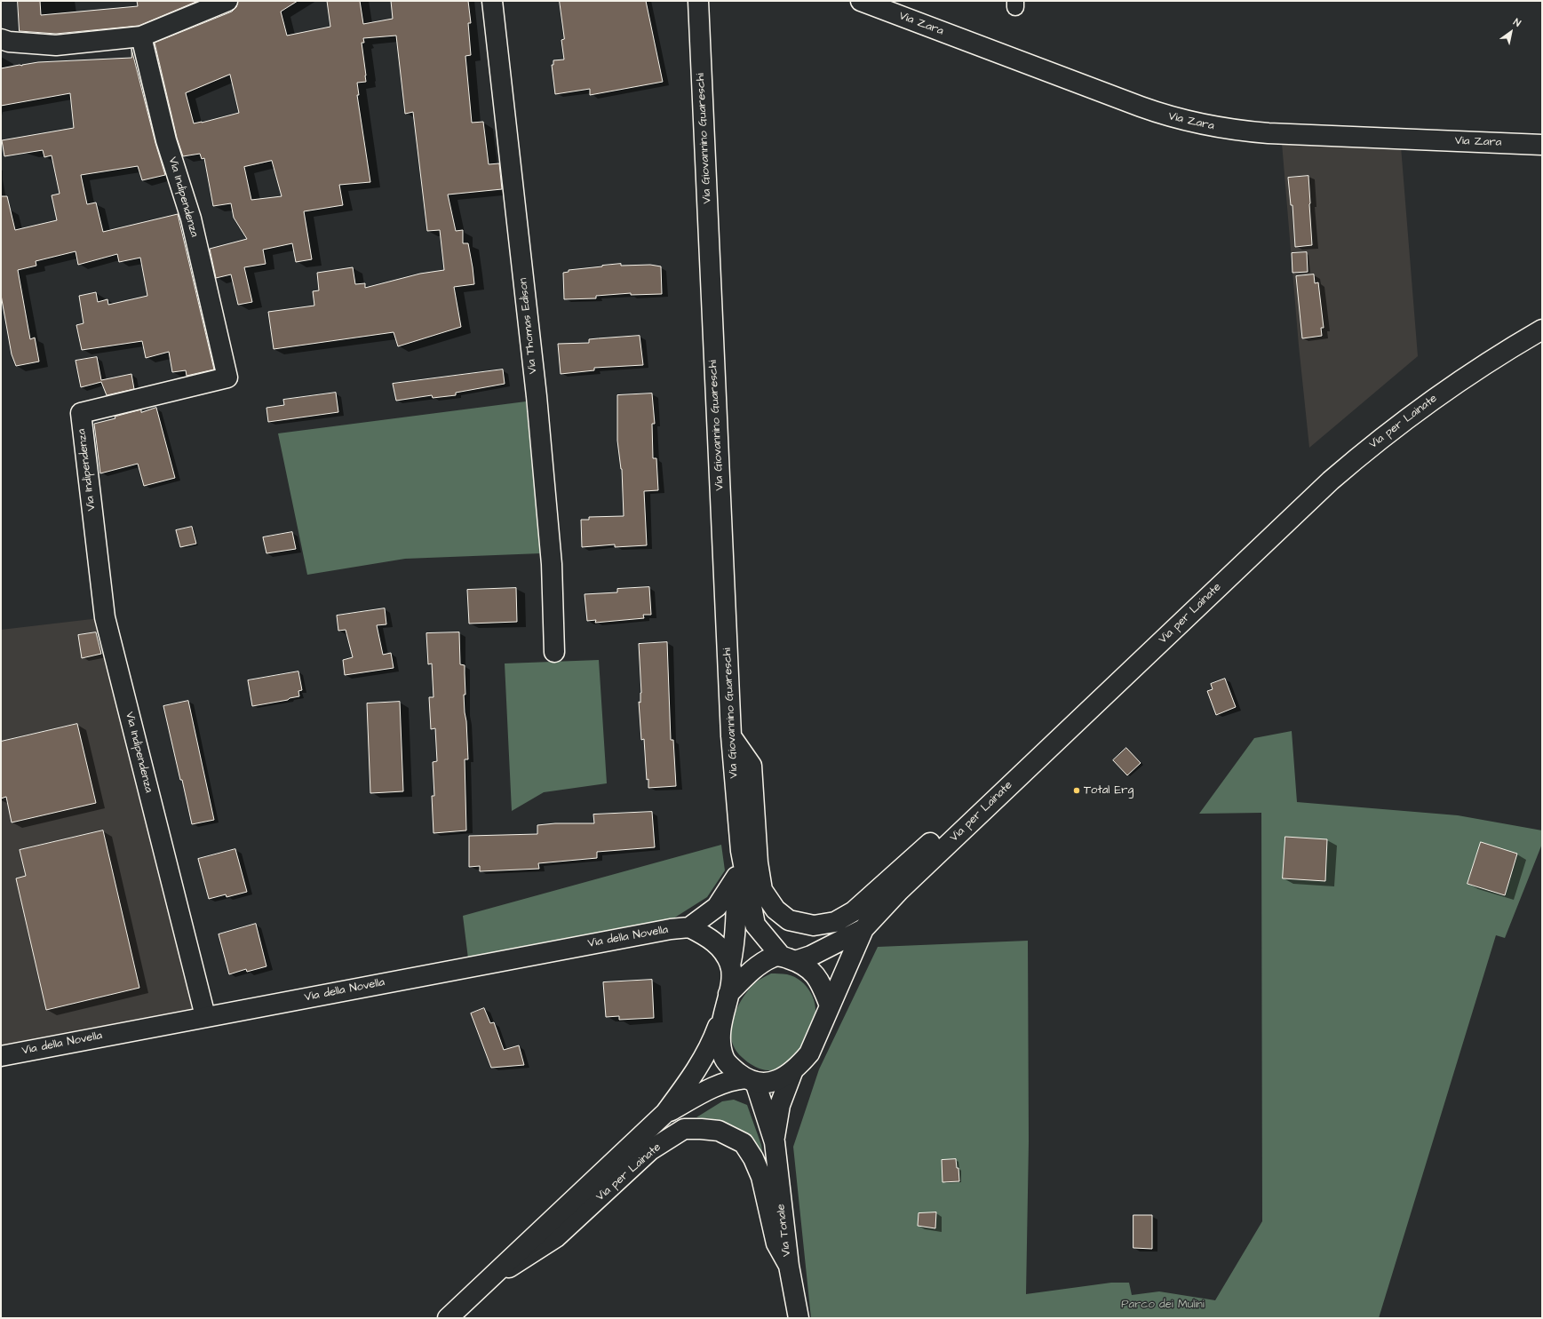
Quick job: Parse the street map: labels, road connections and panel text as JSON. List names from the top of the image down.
{
  "streets": {
    "street": [
      "Via Zara",
      "Via Giovannino Guareschi",
      "Via Indipendenza",
      "Via Thomas Edison",
      "Via per Lainate",
      "Via della Novella",
      "Via Tonale"
    ]
  },
  "crossings": [
    ["Via Indipendenza", "Via della Novella"],
    ["Via per Lainate", "Via della Novella"],
    ["Via per Lainate", "Via Tonale"]
  ],
  "parks": ["Parco dei Mulini"],
  "places": ["Total Erg"],
  "north": "top right"
}
